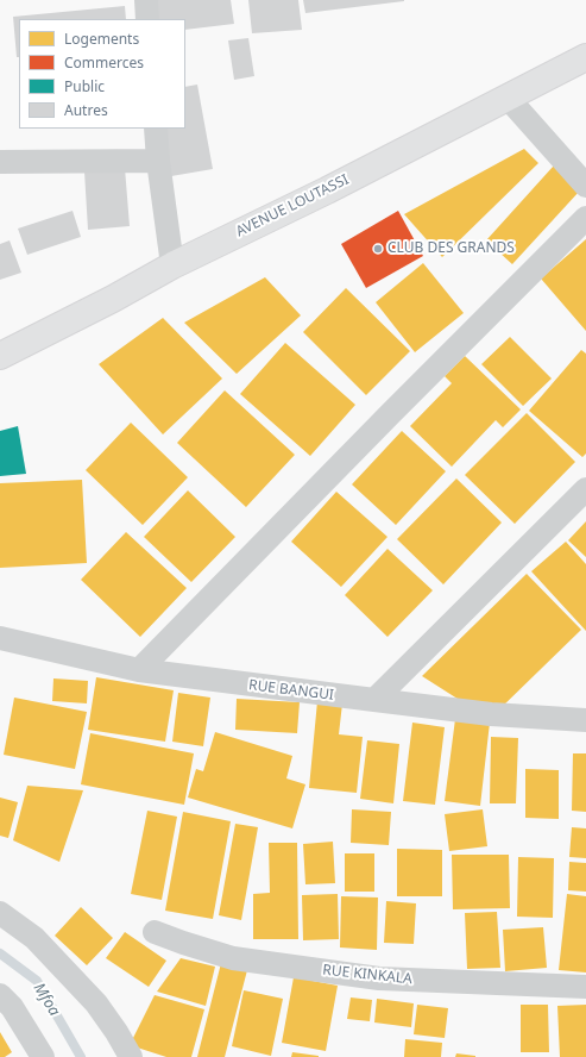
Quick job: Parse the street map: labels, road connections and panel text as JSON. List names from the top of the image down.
{
  "streets": {
    "main road": ["AVENUE LOUTASSI"],
    "street": ["RUE BANGUI", "RUE KINKALA"]
  },
  "water": ["Mfoa"],
  "places": ["CLUB DES GRANDS"],
  "legend": [
    "Logements",
    "Commerces",
    "Public",
    "Autres"
  ]
}
